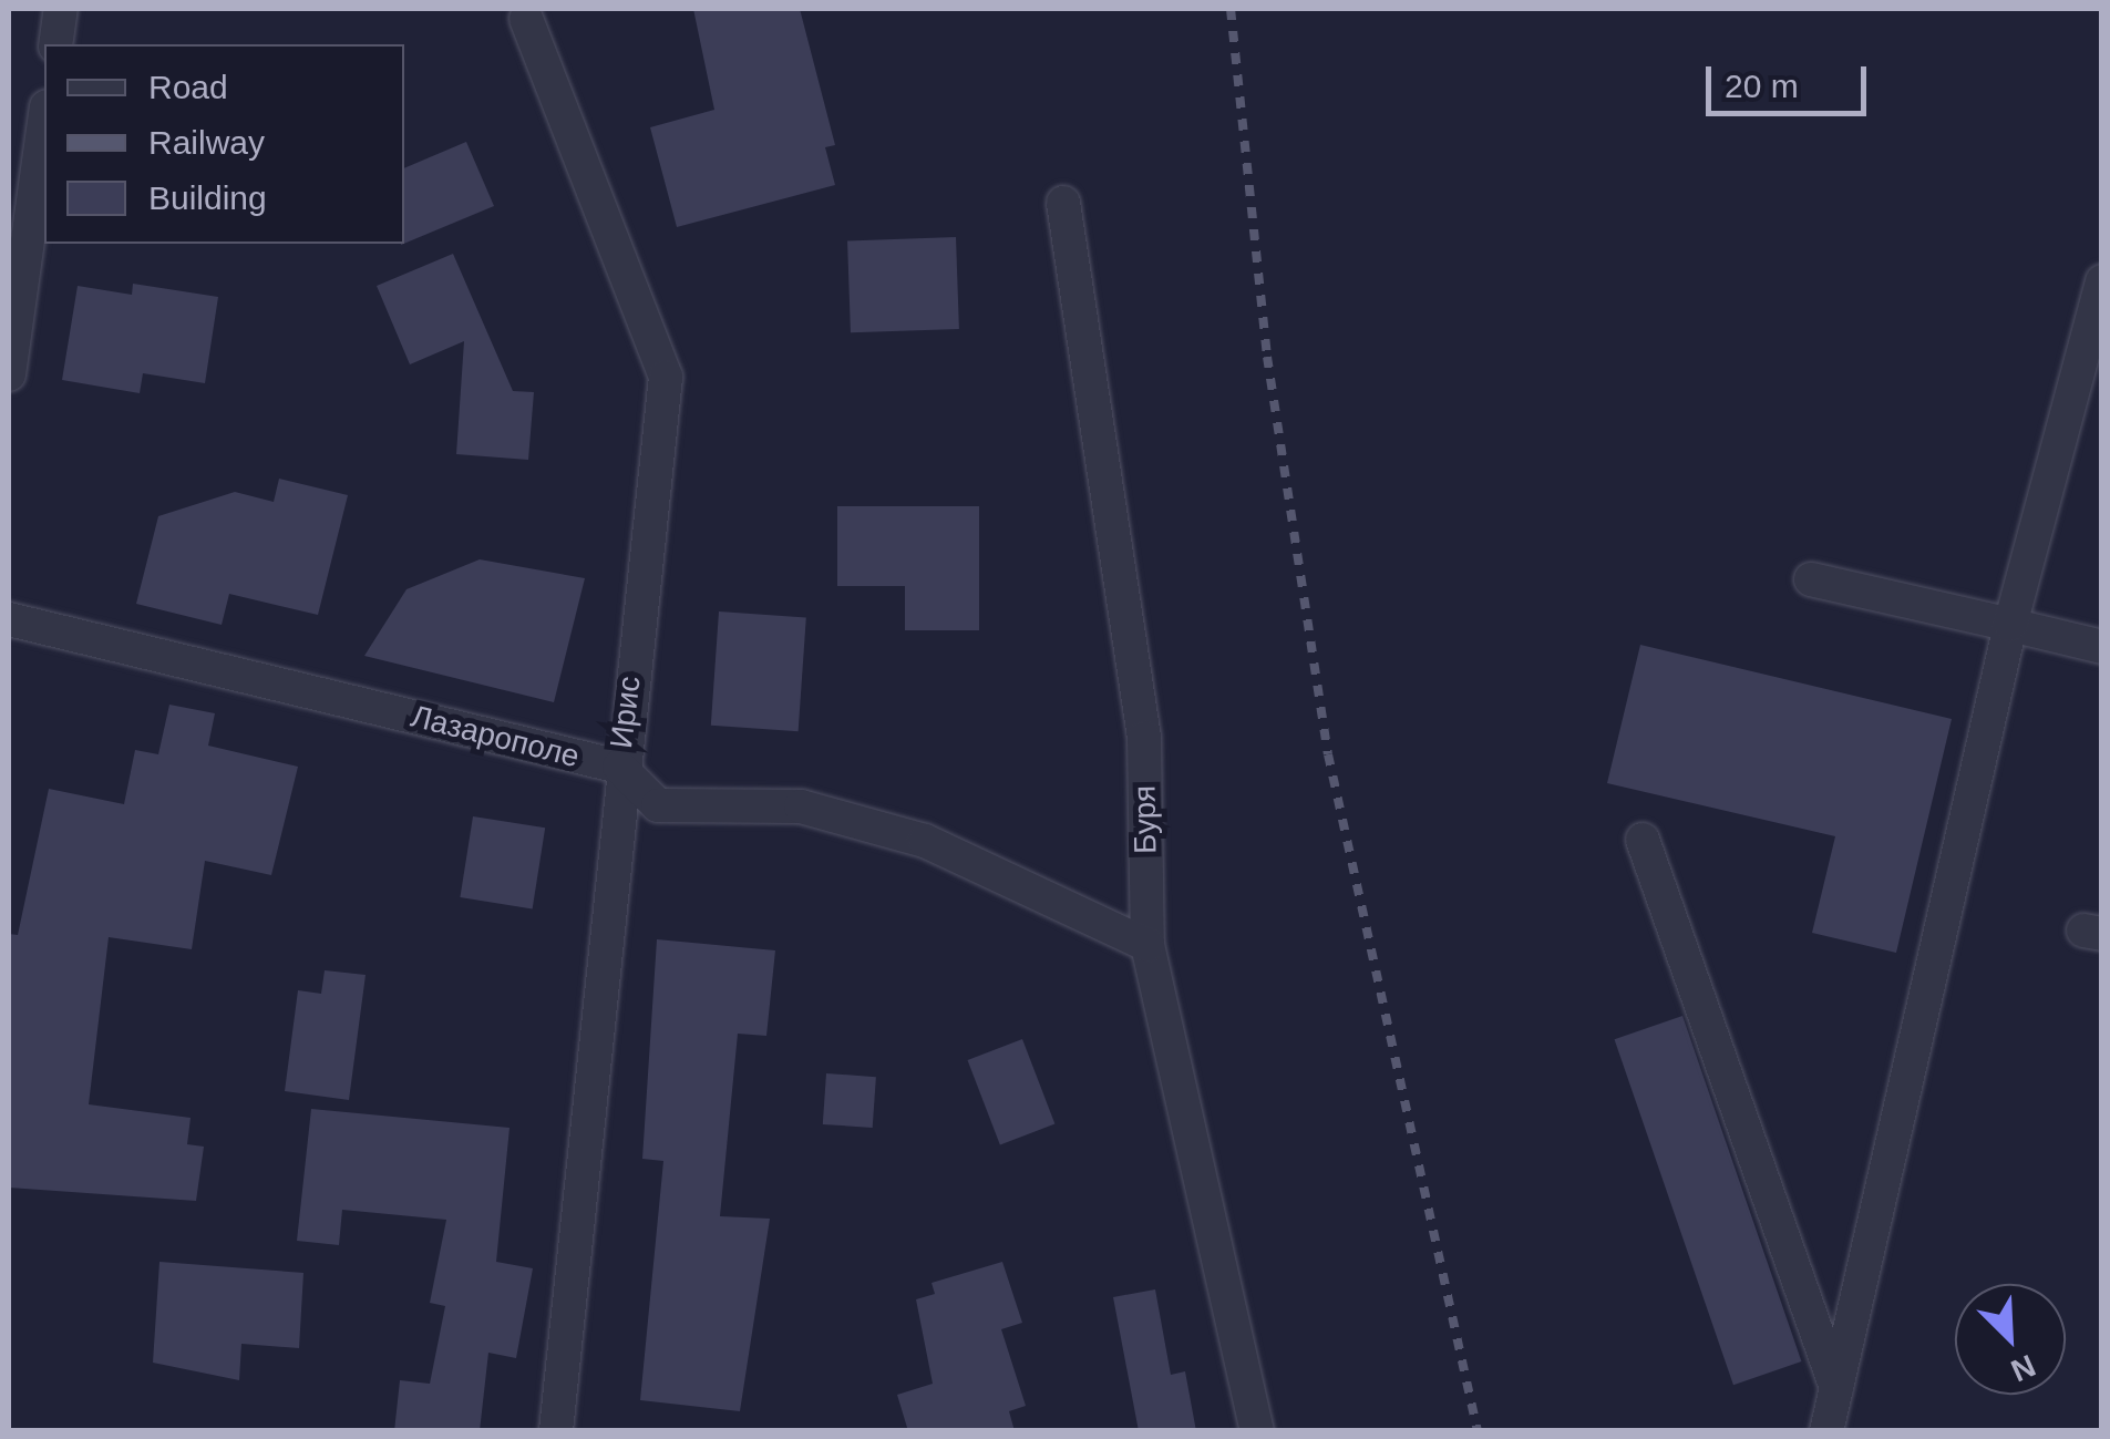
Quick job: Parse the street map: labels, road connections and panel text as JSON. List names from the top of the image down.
{
  "streets": {
    "street": ["Ирис", "Лазарополе", "Буря"]
  },
  "crossings": [
    ["Ирис", "Лазарополе"],
    ["Лазарополе", "Буря"]
  ],
  "legend": ["Road", "Railway", "Building"],
  "scale_bar": "20 m",
  "north": "bottom right"
}
